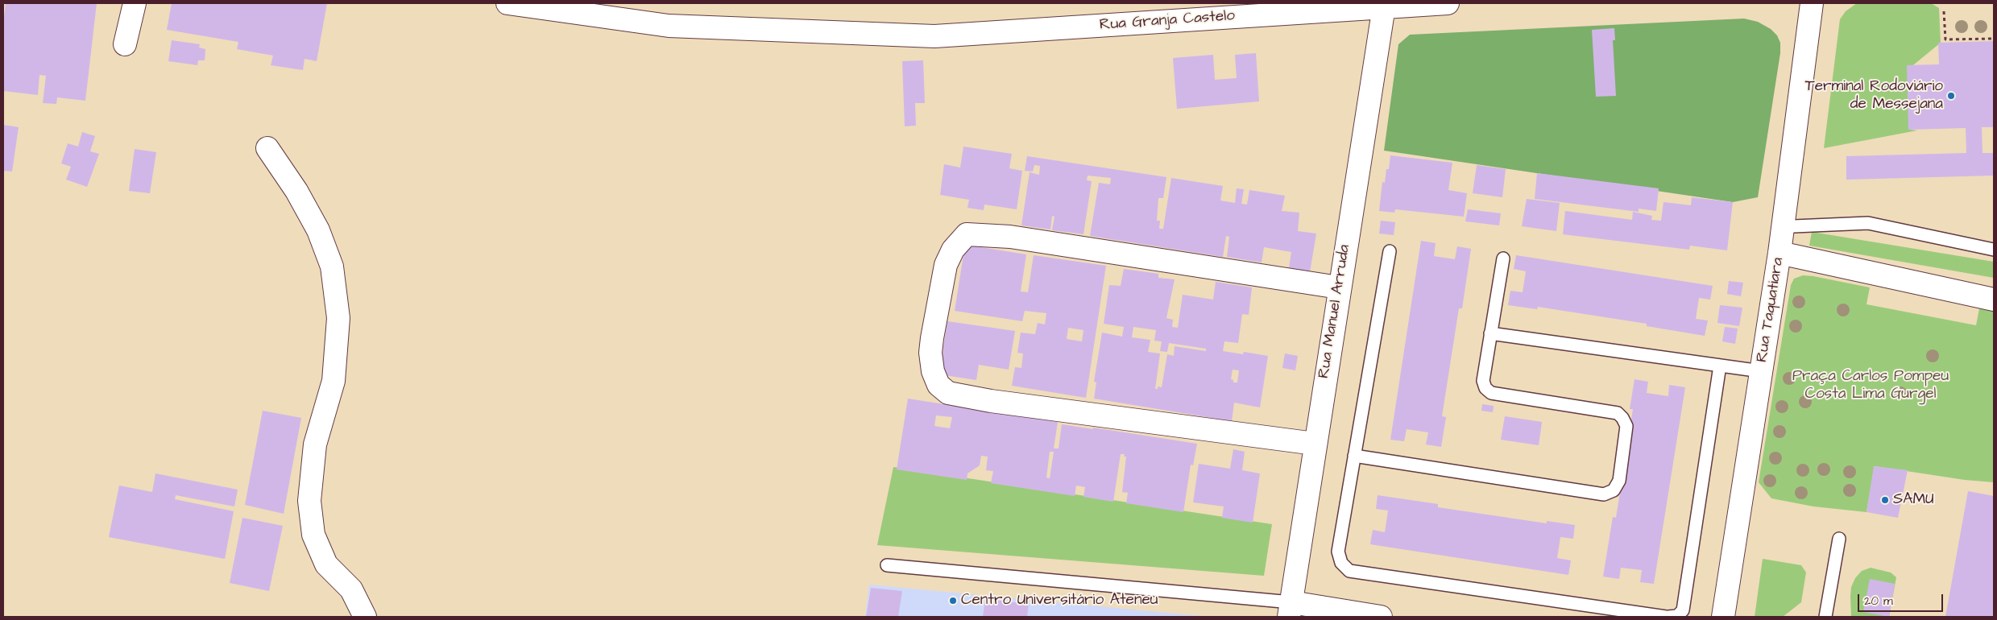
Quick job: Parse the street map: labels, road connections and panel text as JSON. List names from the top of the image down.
{
  "streets": {
    "street": ["Rua Granja Castelo", "Rua Taquatiara", "Rua Manuel Arruda"]
  },
  "crossings": [
    ["Rua Granja Castelo", "Rua Manuel Arruda"]
  ],
  "parks": ["Praça Carlos Pompeu Costa Lima Gurgel"],
  "places": ["Terminal Rodoviário de Messejana", "SAMU", "Centro Universitário Ateneu"],
  "scale_bar": "20 m"
}
